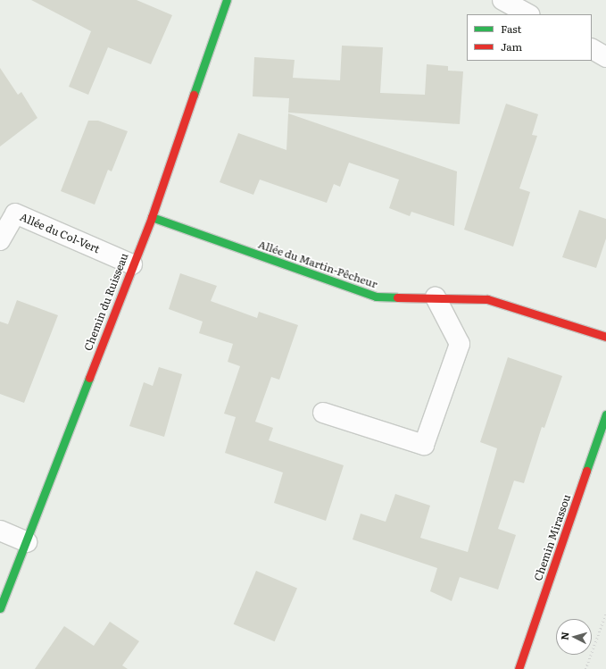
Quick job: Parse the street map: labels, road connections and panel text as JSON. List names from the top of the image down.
{
  "streets": {
    "street": [
      "Allée du Col-Vert",
      "Allée du Martin-Pêcheur",
      "Chemin du Ruisseau",
      "Chemin Mirassou"
    ]
  },
  "crossings": [
    ["Allée du Col-Vert", "Chemin du Ruisseau"],
    ["Allée du Martin-Pêcheur", "Chemin du Ruisseau"]
  ],
  "legend": ["Fast", "Jam"],
  "north": "left"
}
